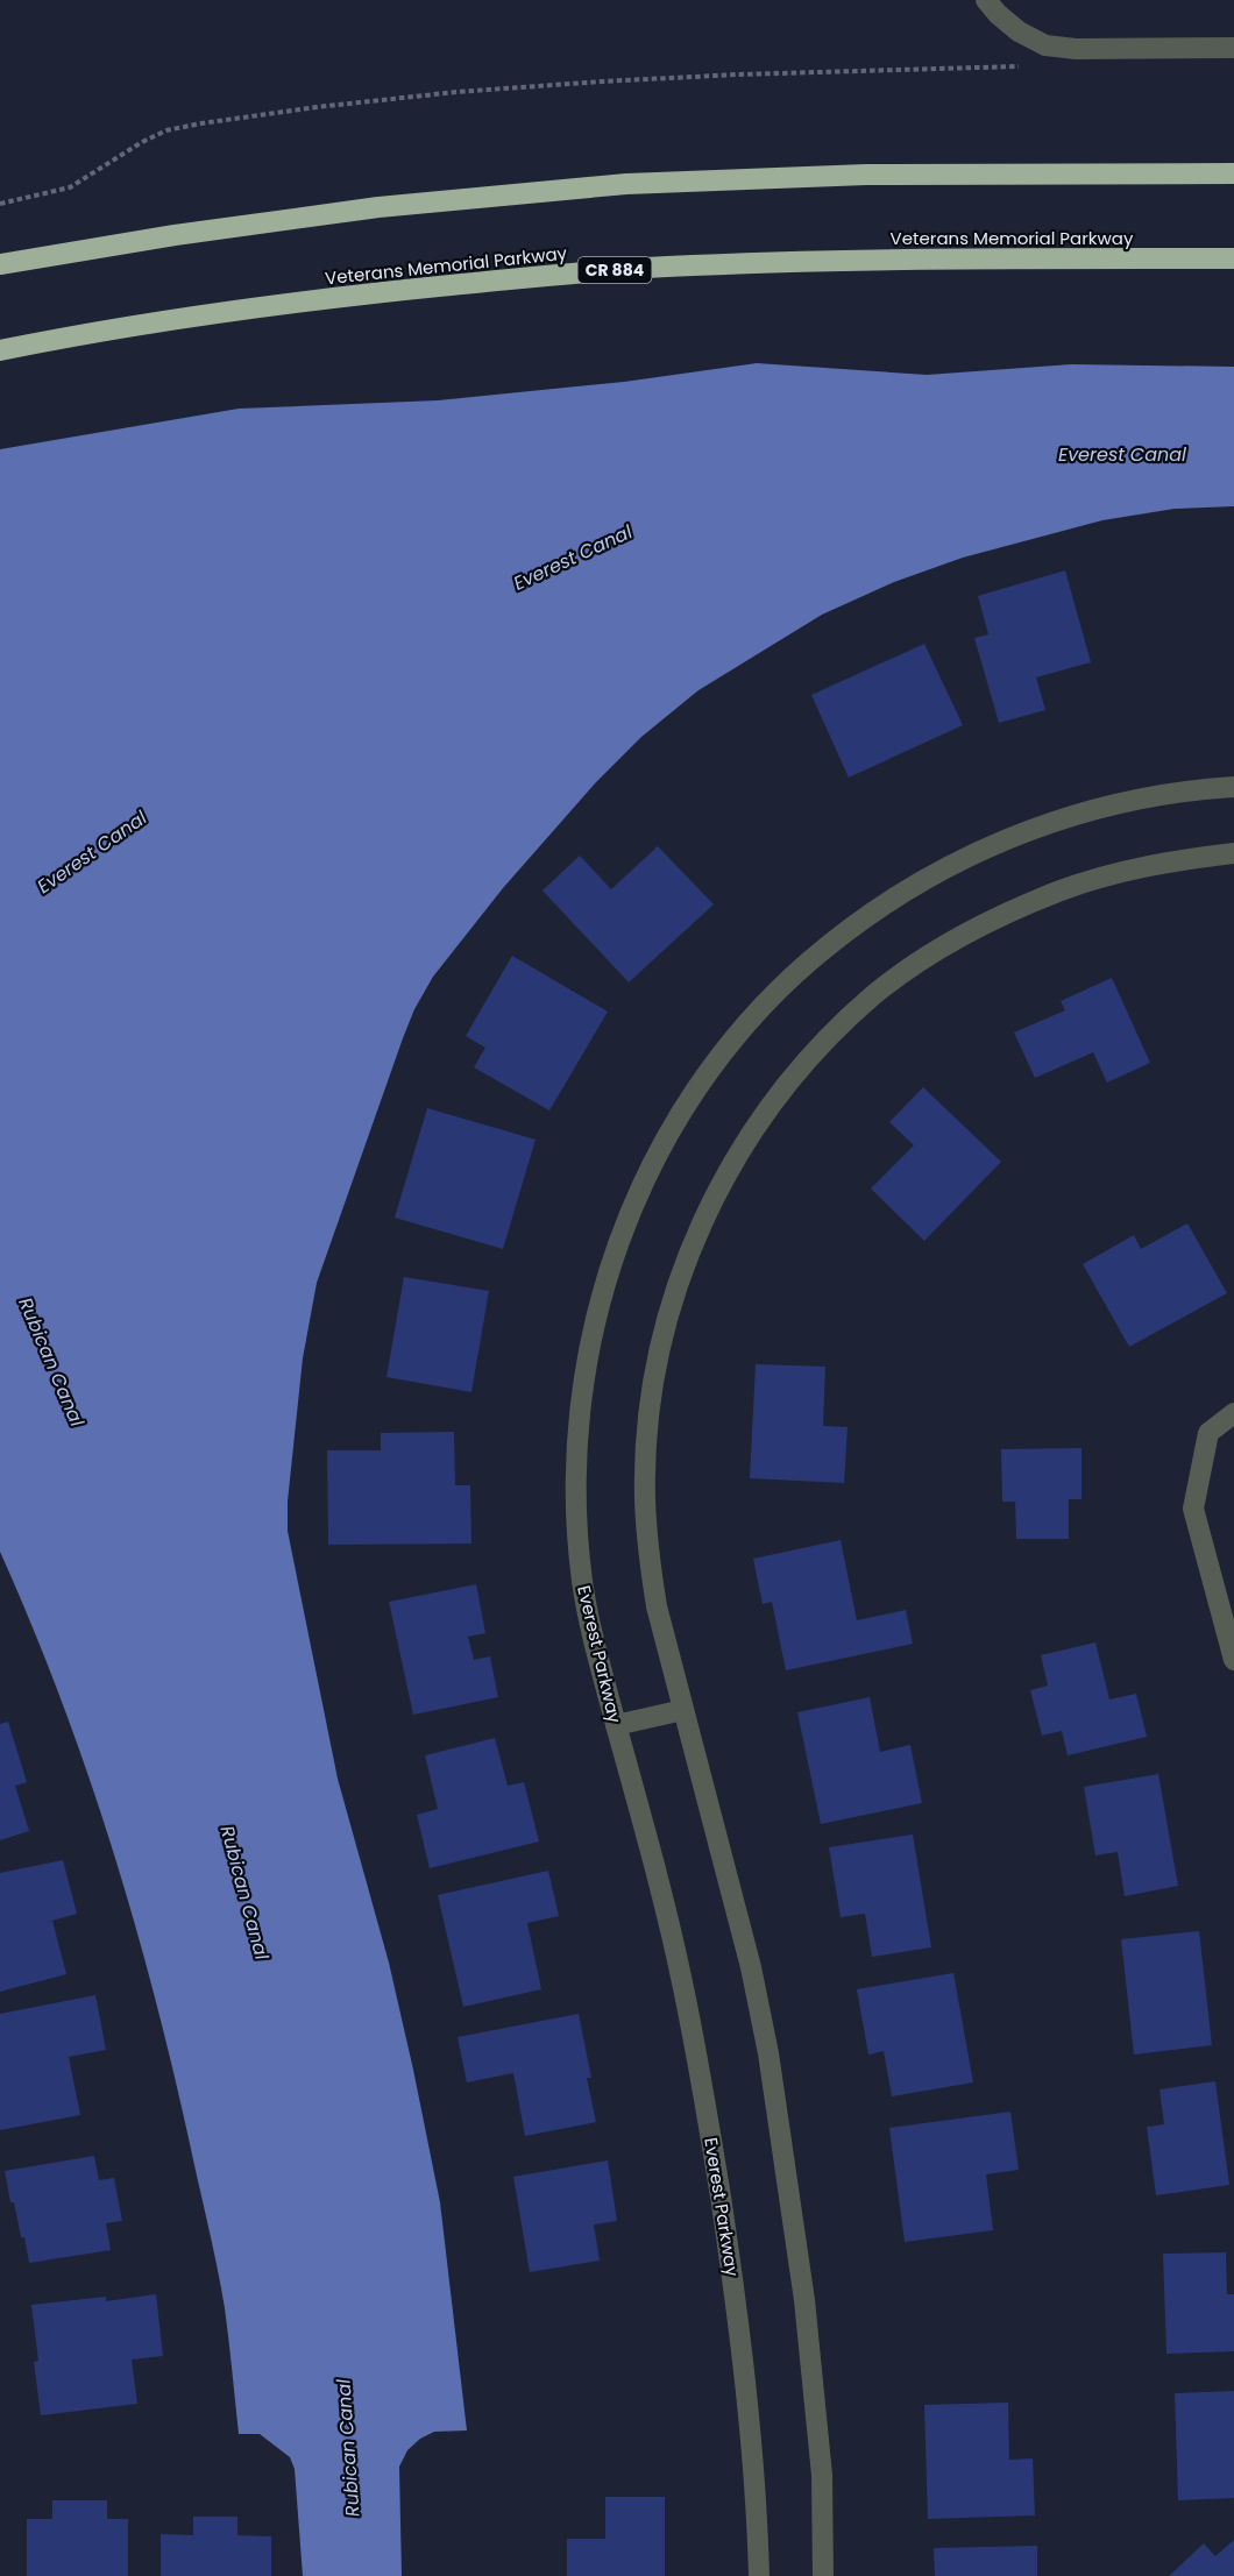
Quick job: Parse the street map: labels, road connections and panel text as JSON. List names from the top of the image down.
{
  "streets": {
    "highway": ["Veterans Memorial Parkway", "CR 884"],
    "street": ["Everest Parkway"]
  },
  "water": ["Everest Canal", "Rubican Canal"]
}
